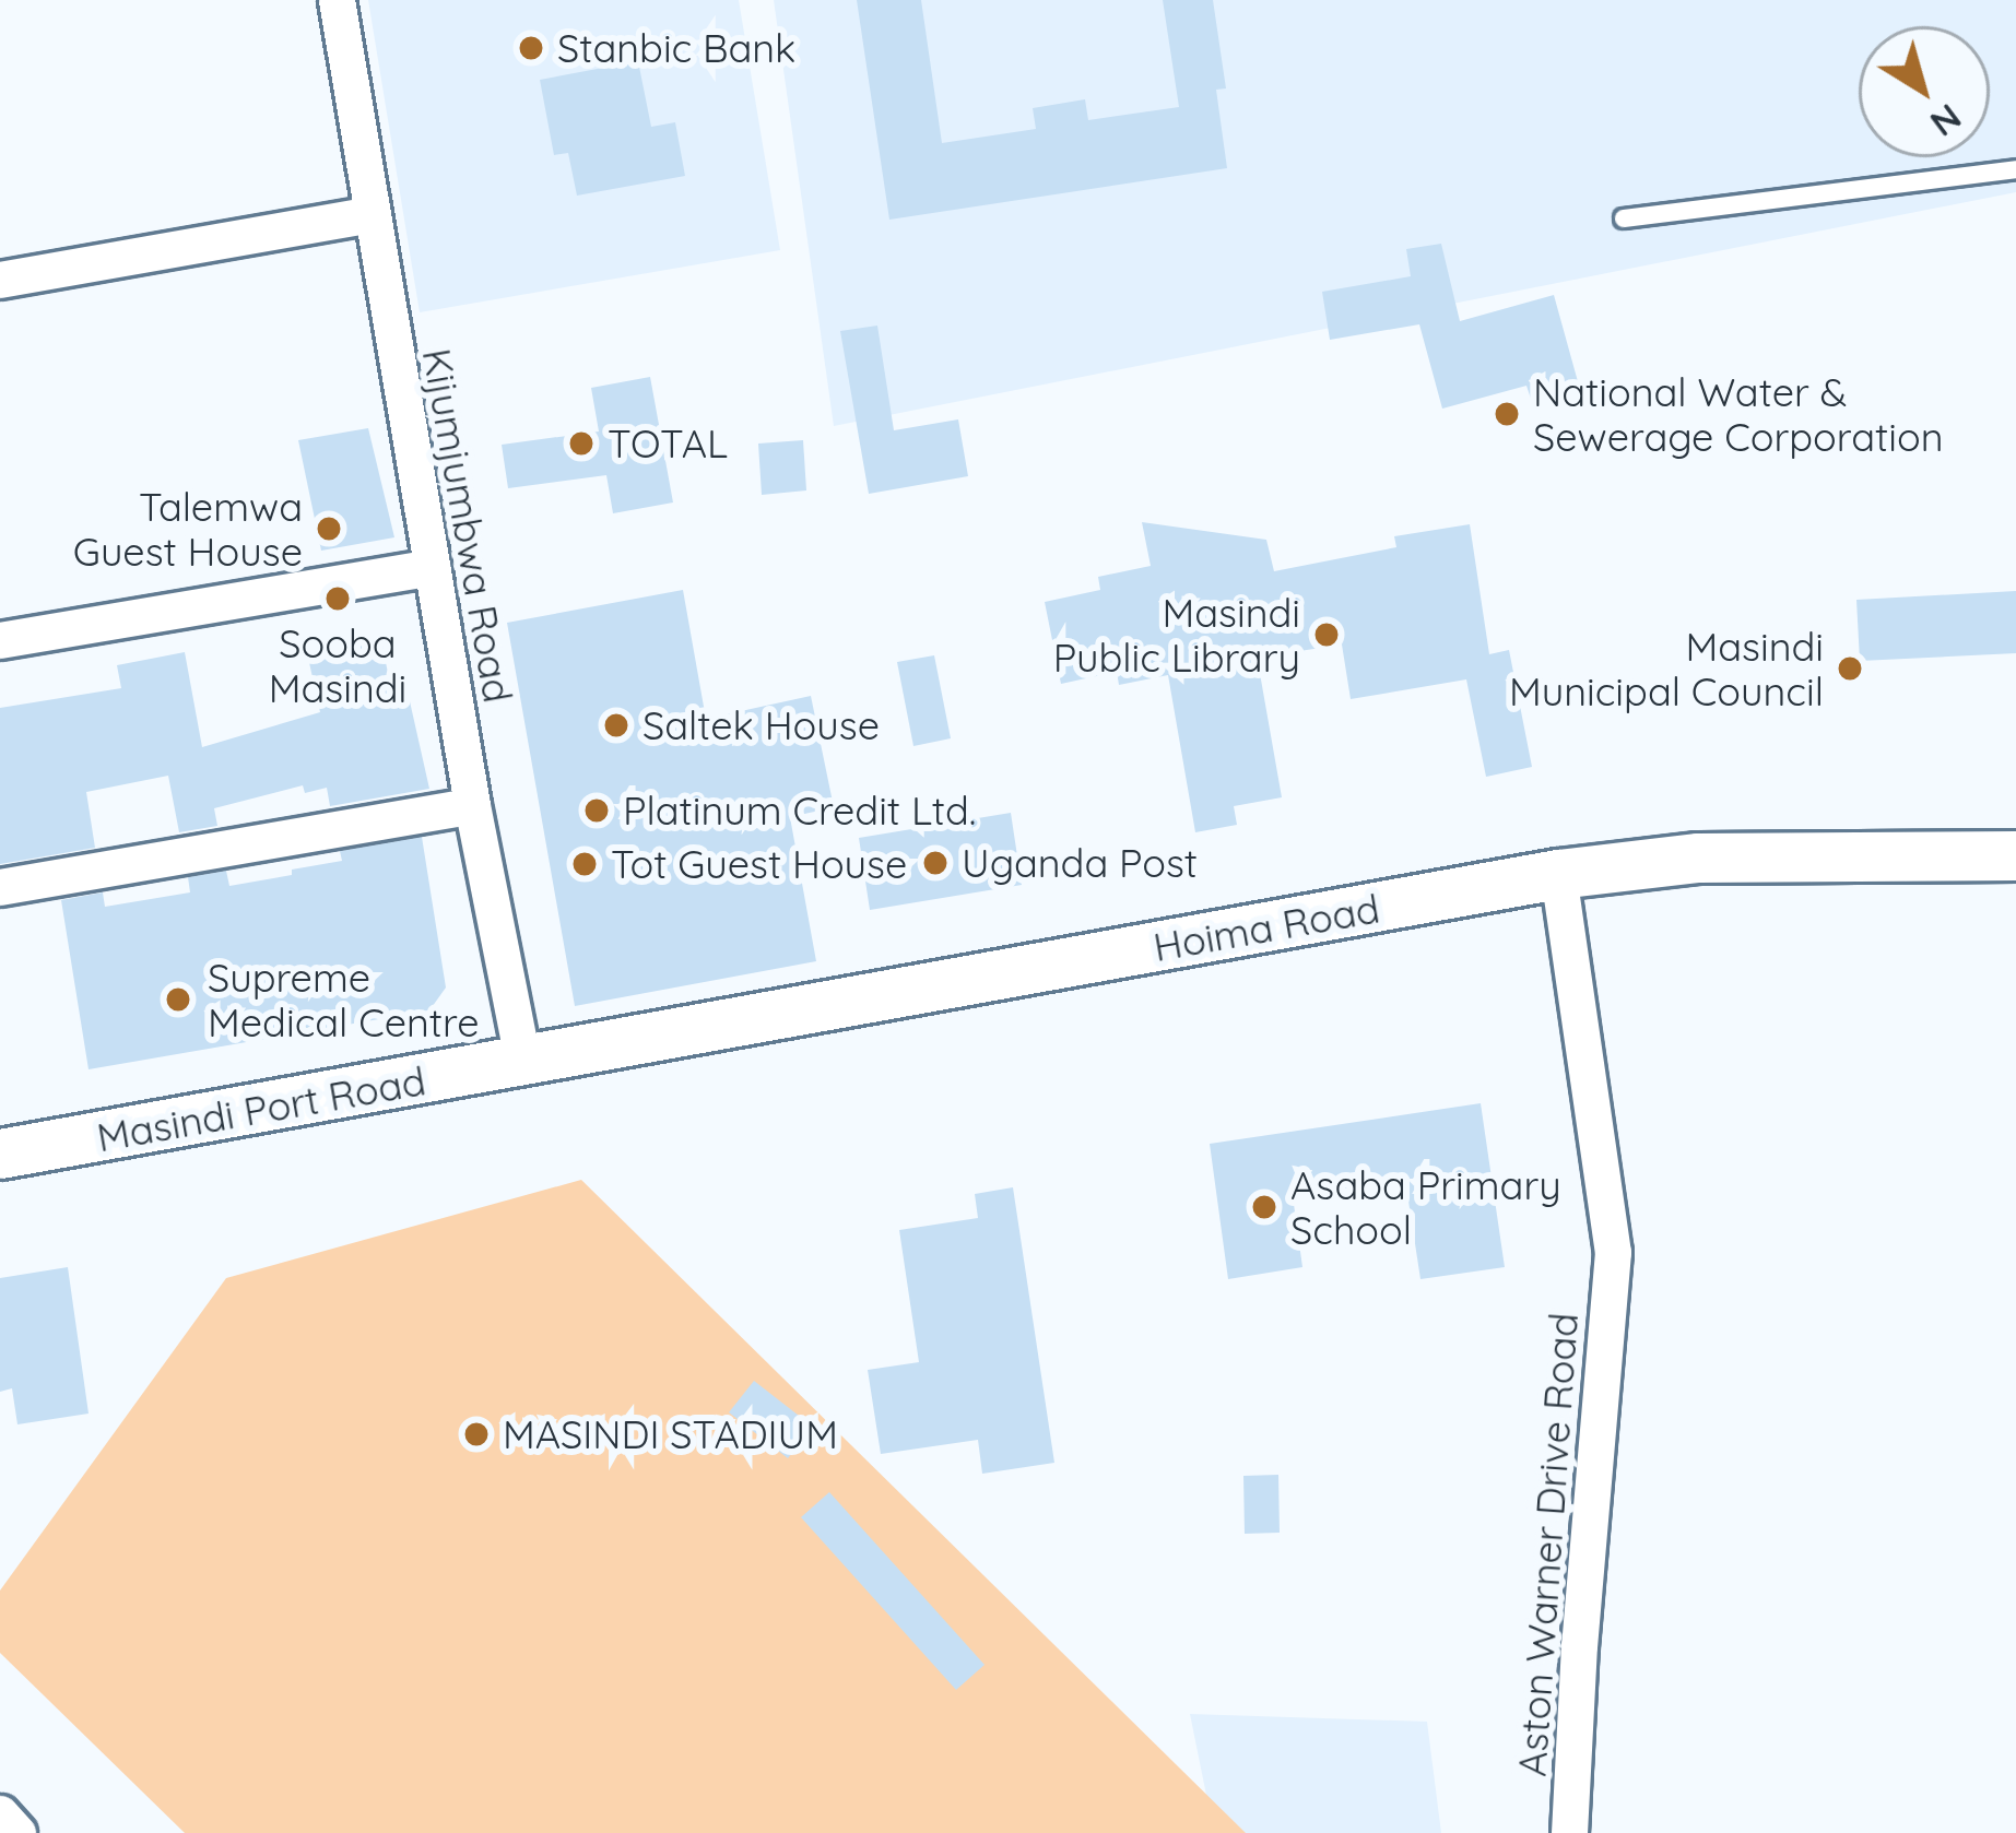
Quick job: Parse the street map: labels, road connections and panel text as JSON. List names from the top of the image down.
{
  "streets": {
    "main road": ["Hoima Road", "Masindi Port Road"],
    "street": ["Kijumjumbwa Road", "Aston Warner Drive Road"]
  },
  "crossings": [
    ["Kijumjumbwa Road", "Hoima Road"],
    ["Kijumjumbwa Road", "Masindi Port Road"],
    ["Hoima Road", "Masindi Port Road"],
    ["Hoima Road", "Aston Warner Drive Road"]
  ],
  "places": [
    "Stanbic Bank",
    "National Water & Sewerage Corporation",
    "TOTAL",
    "Talemwa Guest House",
    "Sooba Masindi",
    "Masindi Public Library",
    "Masindi Municipal Council",
    "Saltek House",
    "Platinum Credit Ltd.",
    "Uganda Post",
    "Tot Guest House",
    "Supreme Medical Centre",
    "Asaba Primary School",
    "MASINDI STADIUM"
  ],
  "north": "bottom right"
}
